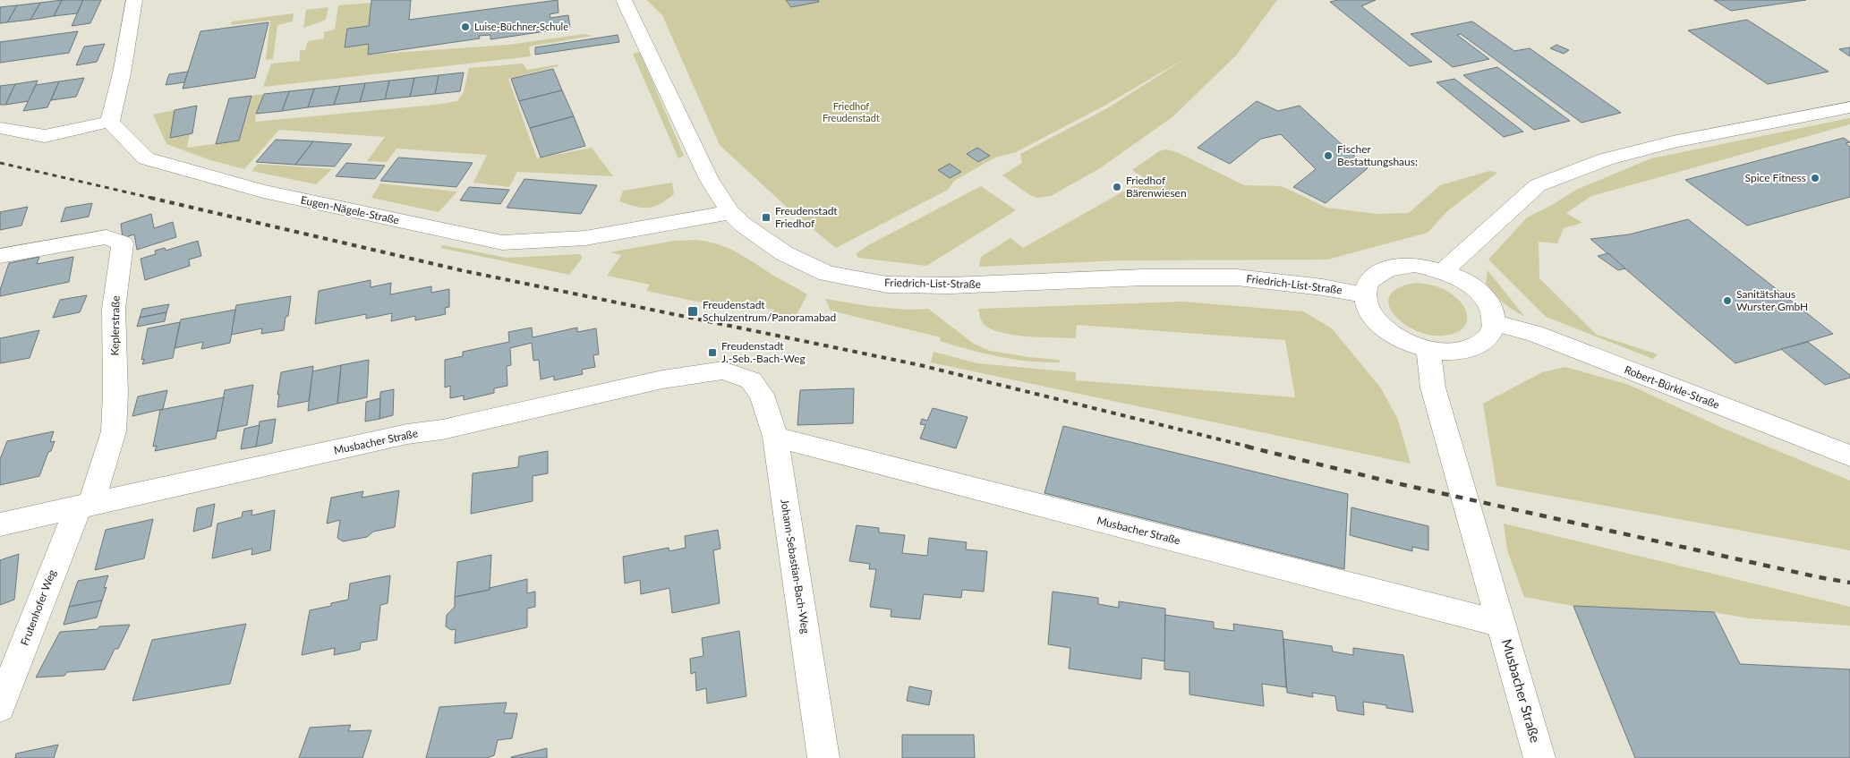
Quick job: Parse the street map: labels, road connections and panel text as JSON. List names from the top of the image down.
{
  "streets": {
    "street": [
      "Eugen-Nägele-Straße",
      "Friedrich-List-Straße",
      "Keplerstraße",
      "Robert-Bürkle-Straße",
      "Musbacher Straße",
      "Johann-Sebastian-Bach-Weg",
      "Frutenhofer Weg"
    ]
  },
  "crossings": [
    ["Eugen-Nägele-Straße", "Friedrich-List-Straße"],
    ["Friedrich-List-Straße", "Robert-Bürkle-Straße"],
    ["Friedrich-List-Straße", "Musbacher Straße"],
    ["Keplerstraße", "Musbacher Straße"],
    ["Keplerstraße", "Frutenhofer Weg"],
    ["Robert-Bürkle-Straße", "Musbacher Straße"],
    ["Musbacher Straße", "Johann-Sebastian-Bach-Weg"],
    ["Musbacher Straße", "Frutenhofer Weg"]
  ],
  "parks": ["Friedhof Freudenstadt"],
  "places": {
    "other": [
      "Luise-Büchner-Schule",
      "Fischer Bestattungshaus:",
      "Spice Fitness",
      "Friedhof Bärenwiesen",
      "Sanitätshaus Wurster GmbH"
    ],
    "transit": ["Freudenstadt Friedhof", "Freudenstadt Schulzentrum/Panoramabad", "Freudenstadt J.-Seb.-Bach-Weg"]
  }
}
